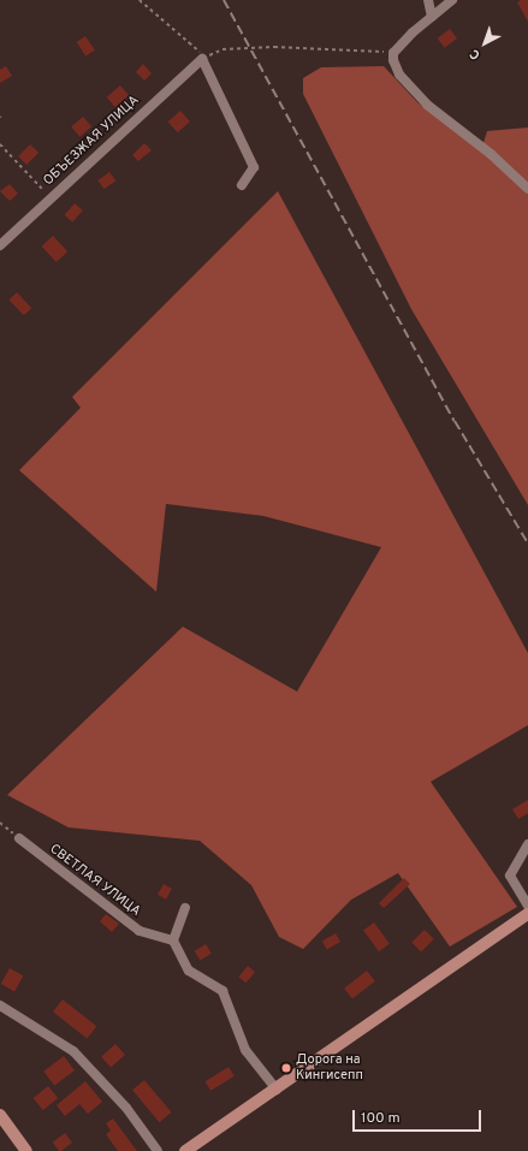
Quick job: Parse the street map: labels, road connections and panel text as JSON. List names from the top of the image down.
{
  "streets": {
    "street": ["ОБЪЕЗЖАЯ УЛИЦА", "СВЕТЛАЯ УЛИЦА"]
  },
  "places": ["Дорога на Кингисепп"],
  "scale_bar": "100 m",
  "north": "bottom left"
}
